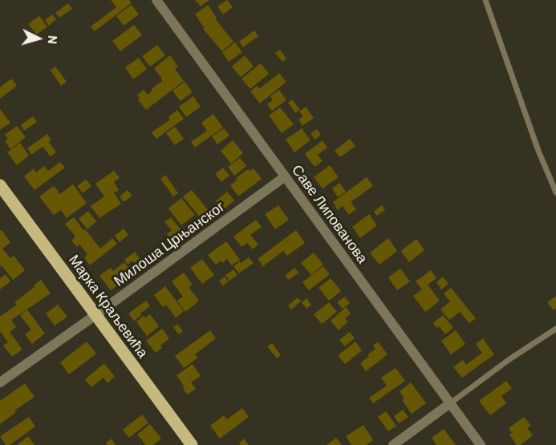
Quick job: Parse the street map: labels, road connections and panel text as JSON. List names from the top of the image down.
{
  "streets": {
    "main road": ["Марка Краљевића"],
    "street": ["Саве Липованова", "Милоша Црњанског"]
  },
  "crossings": [
    ["Саве Липованова", "Милоша Црњанског"],
    ["Милоша Црњанског", "Марка Краљевића"]
  ],
  "north": "right"
}
